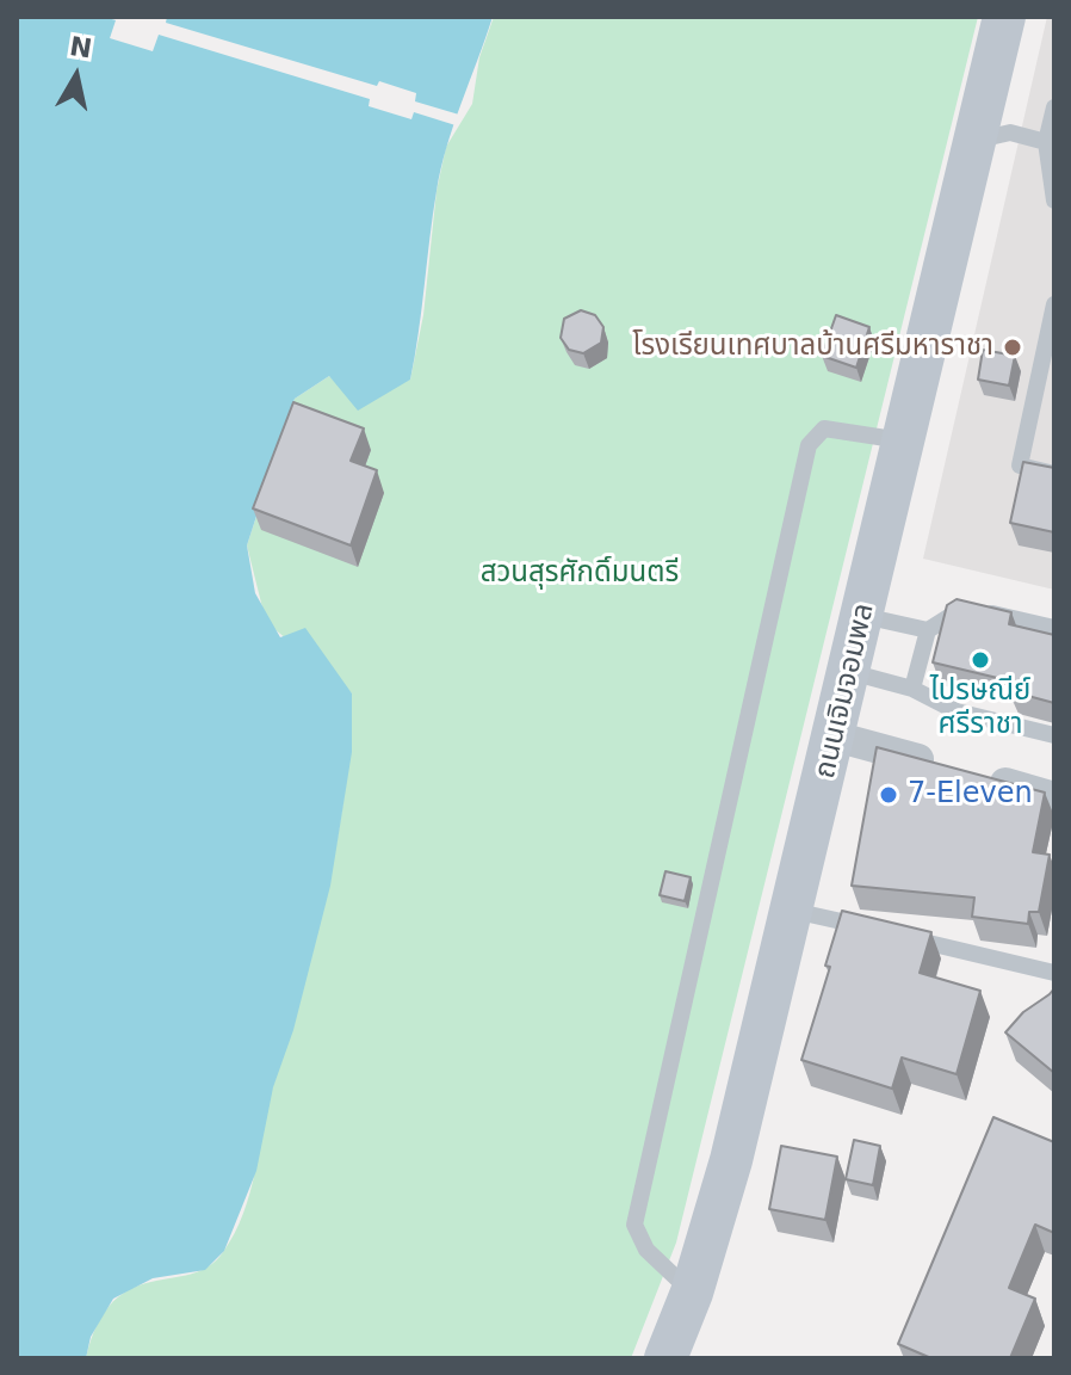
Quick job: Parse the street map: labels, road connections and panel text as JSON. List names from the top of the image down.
{
  "streets": {
    "main road": ["ถนนเจิมจอมพล"]
  },
  "parks": ["สวนสุรศักดิ์มนตรี"],
  "places": ["โรงเรียนเทศบาลบ้านศรีมหาราชา", "ไปรษณีย์ ศรีราชา", "7-Eleven"],
  "north": "top"
}
